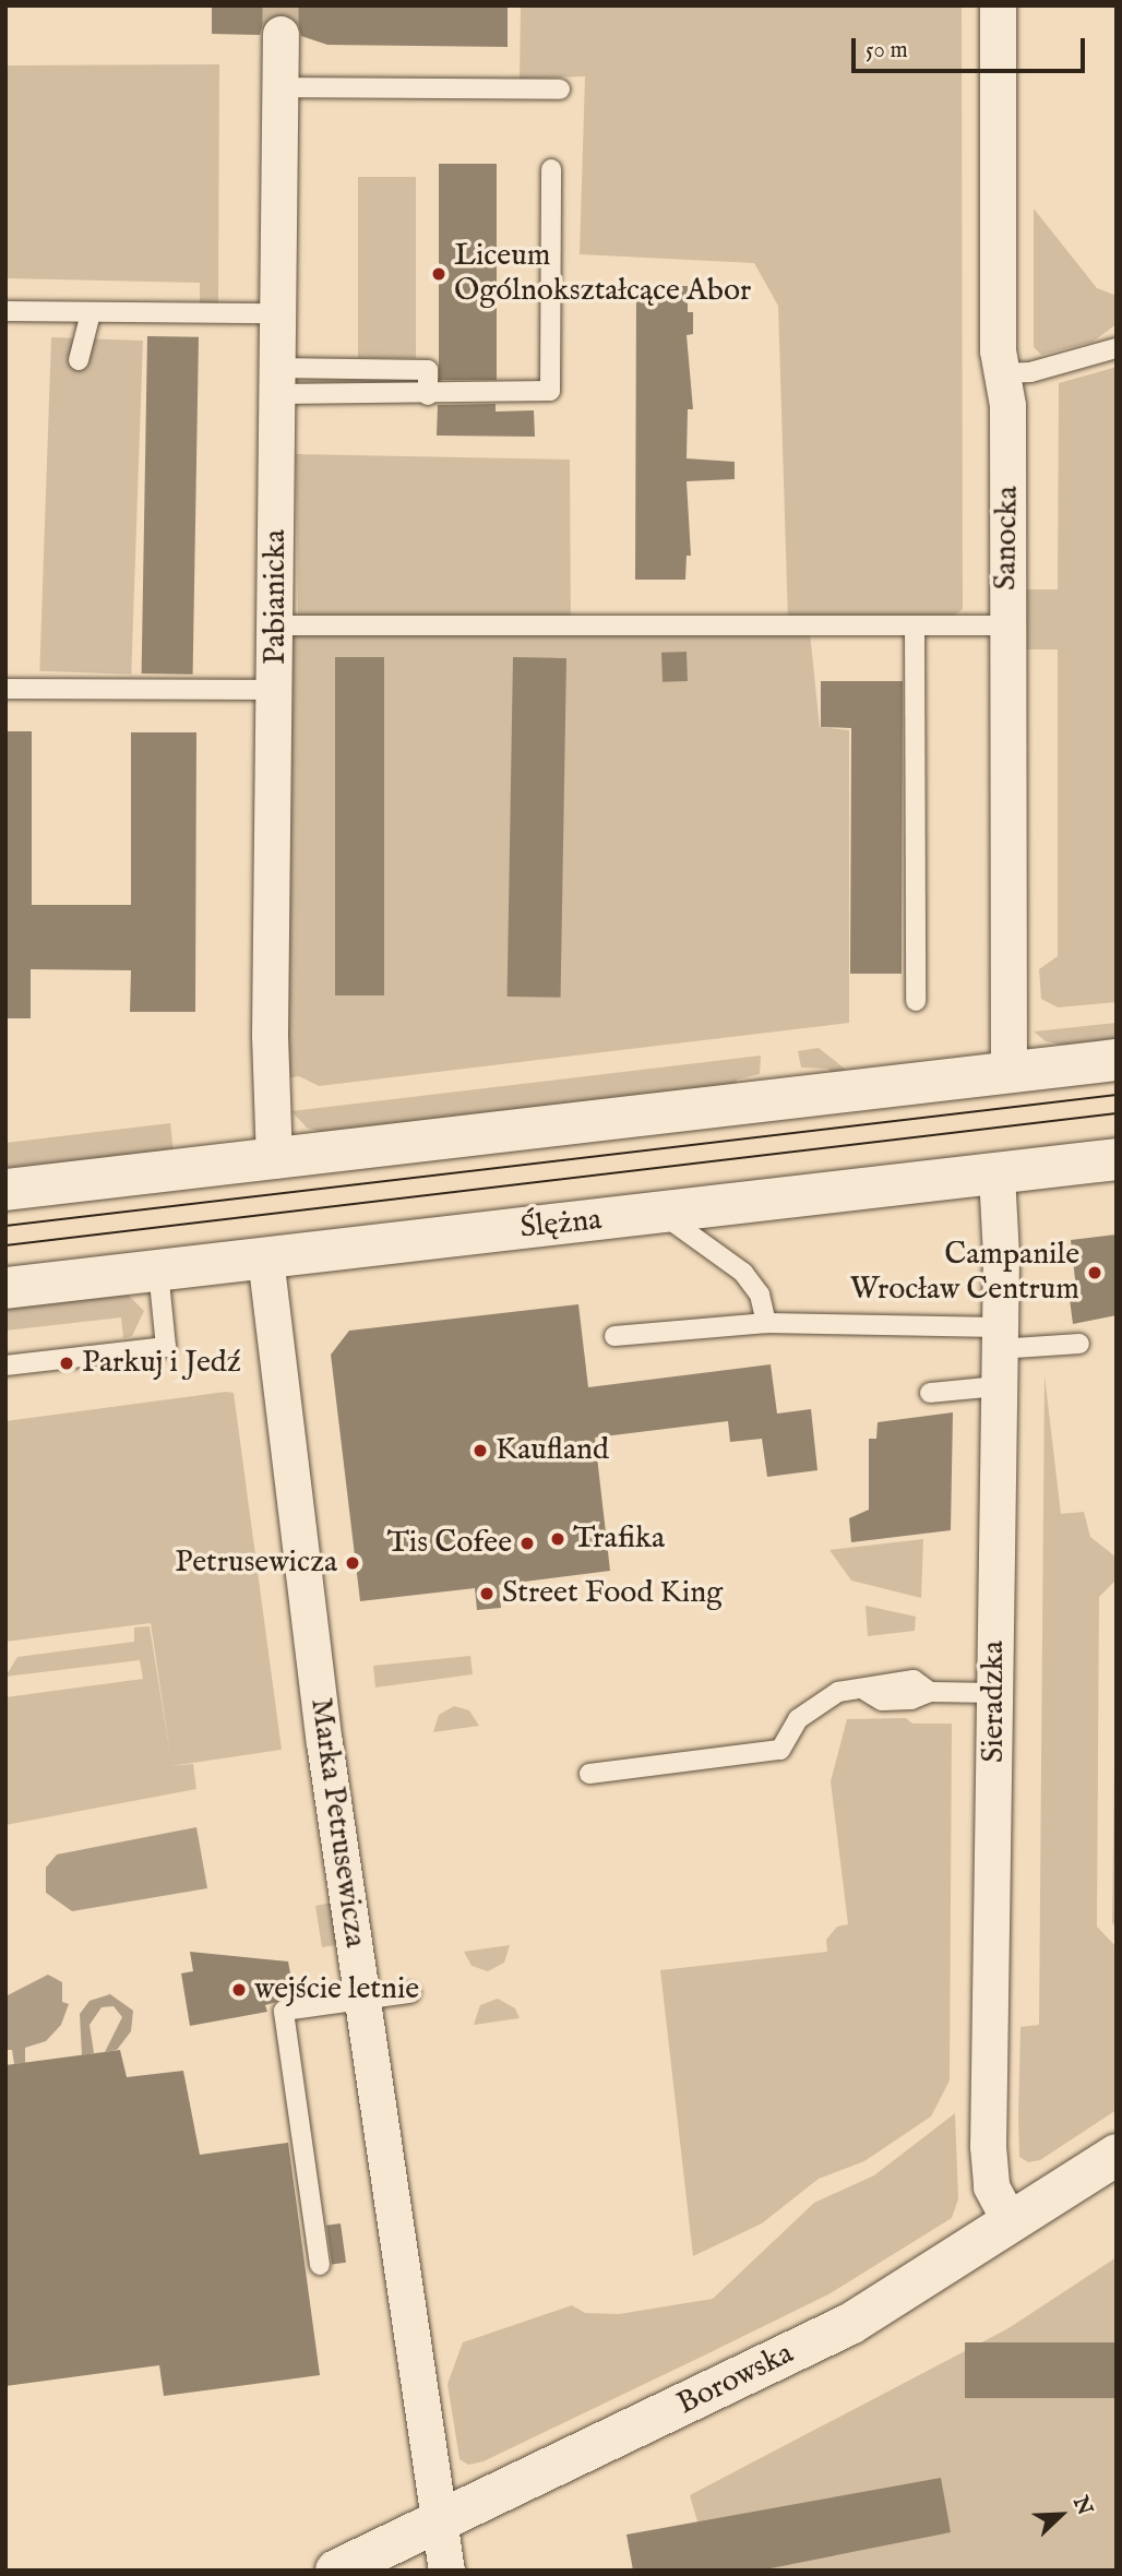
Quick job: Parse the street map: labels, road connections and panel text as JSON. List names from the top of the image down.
{
  "streets": {
    "main road": ["Ślężna", "Borowska"],
    "street": [
      "Sanocka",
      "Pabianicka",
      "Sieradzka",
      "Marka Petrusewicza"
    ]
  },
  "crossings": [
    ["Ślężna", "Sieradzka"],
    ["Ślężna", "Marka Petrusewicza"],
    ["Sieradzka", "Borowska"],
    ["Marka Petrusewicza", "Borowska"]
  ],
  "places": [
    "Liceum Ogólnokształcące Abor",
    "Campanile Wrocław Centrum",
    "Parkuj i Jedź",
    "Kaufland",
    "Trafika",
    "Tis Cofee",
    "Petrusewicza",
    "Street Food King",
    "wejście letnie"
  ],
  "scale_bar": "50 m",
  "north": "top right"
}
